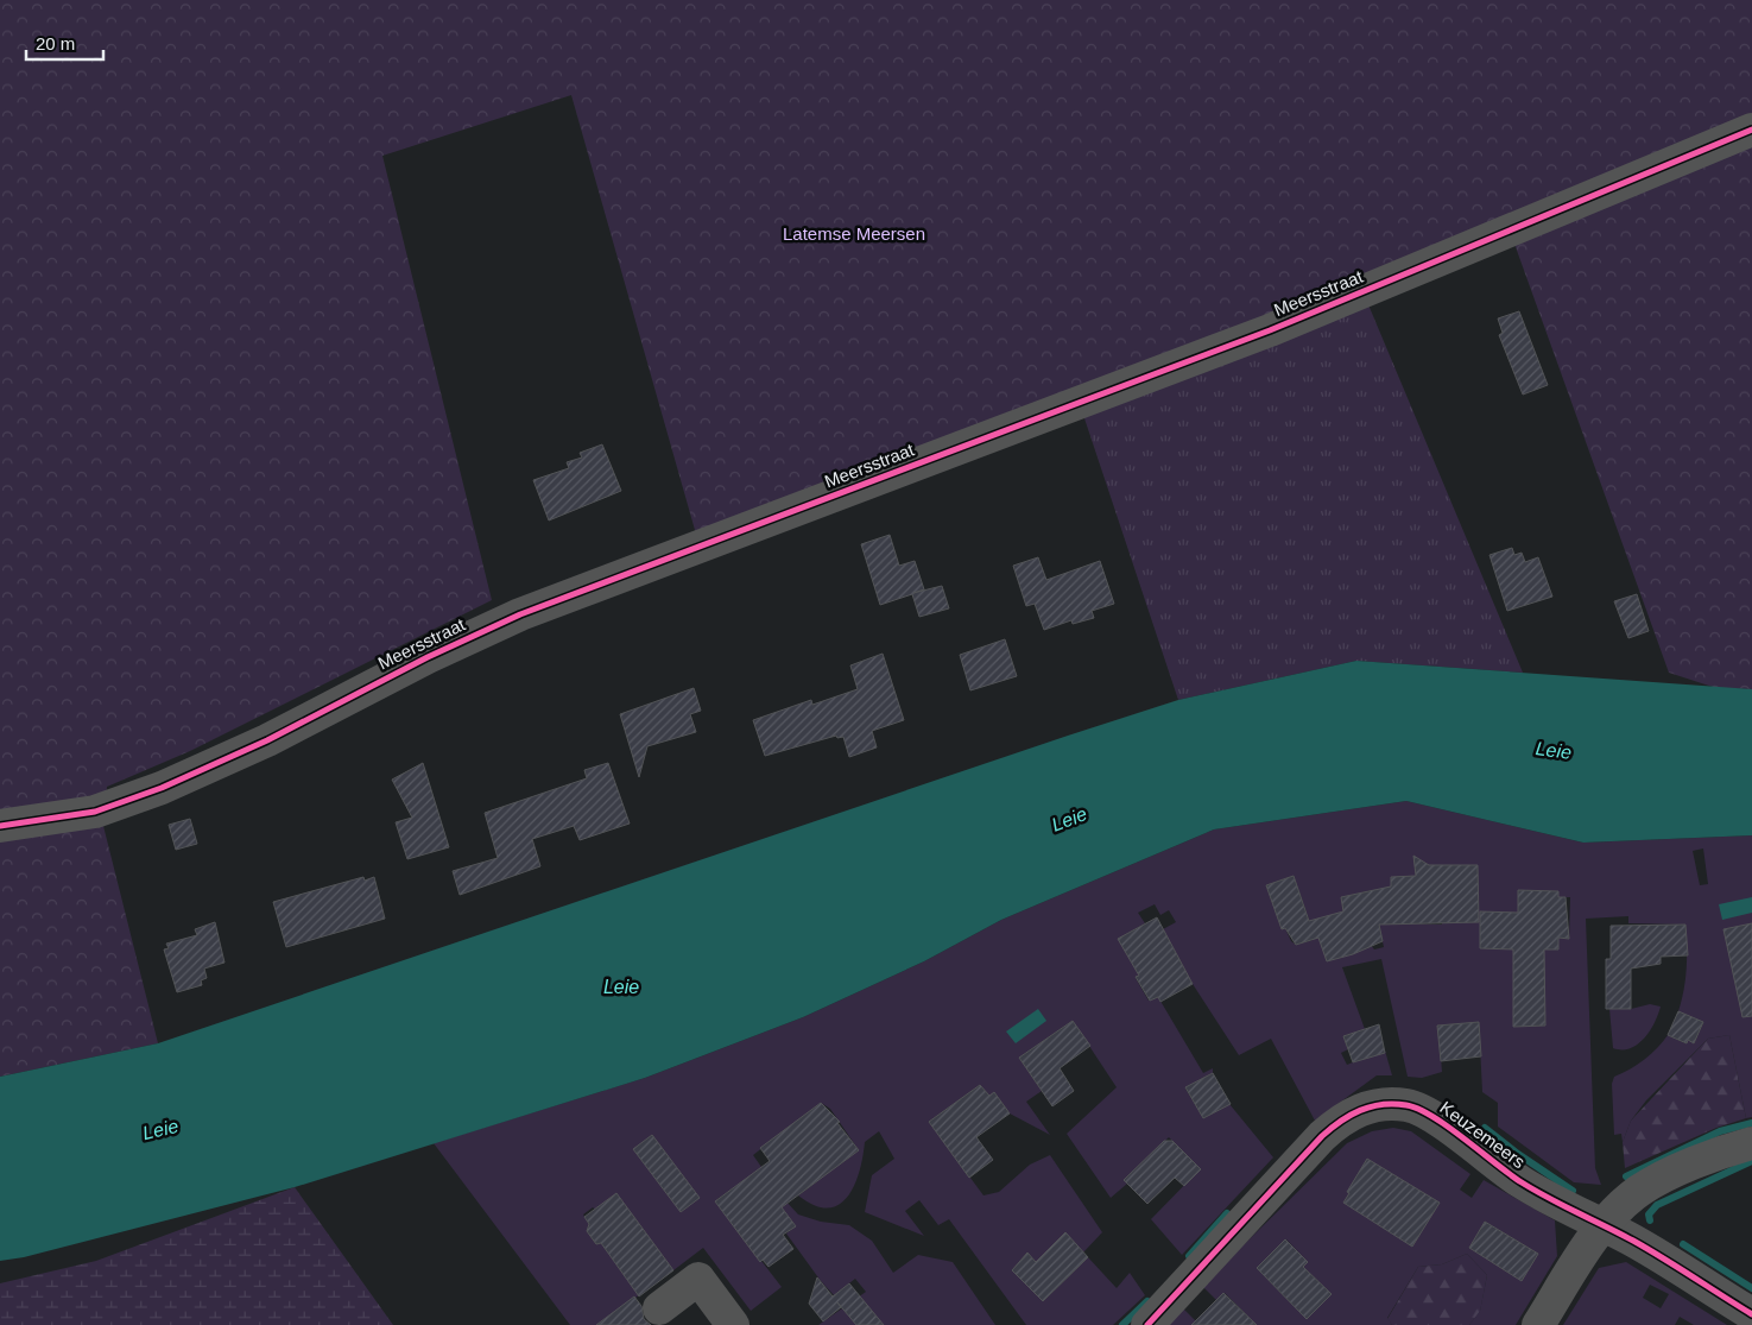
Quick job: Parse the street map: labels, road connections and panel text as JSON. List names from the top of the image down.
{
  "streets": {
    "street": ["Meersstraat", "Keuzemeers"]
  },
  "water": ["Leie"],
  "parks": ["Latemse Meersen"],
  "scale_bar": "20 m"
}
